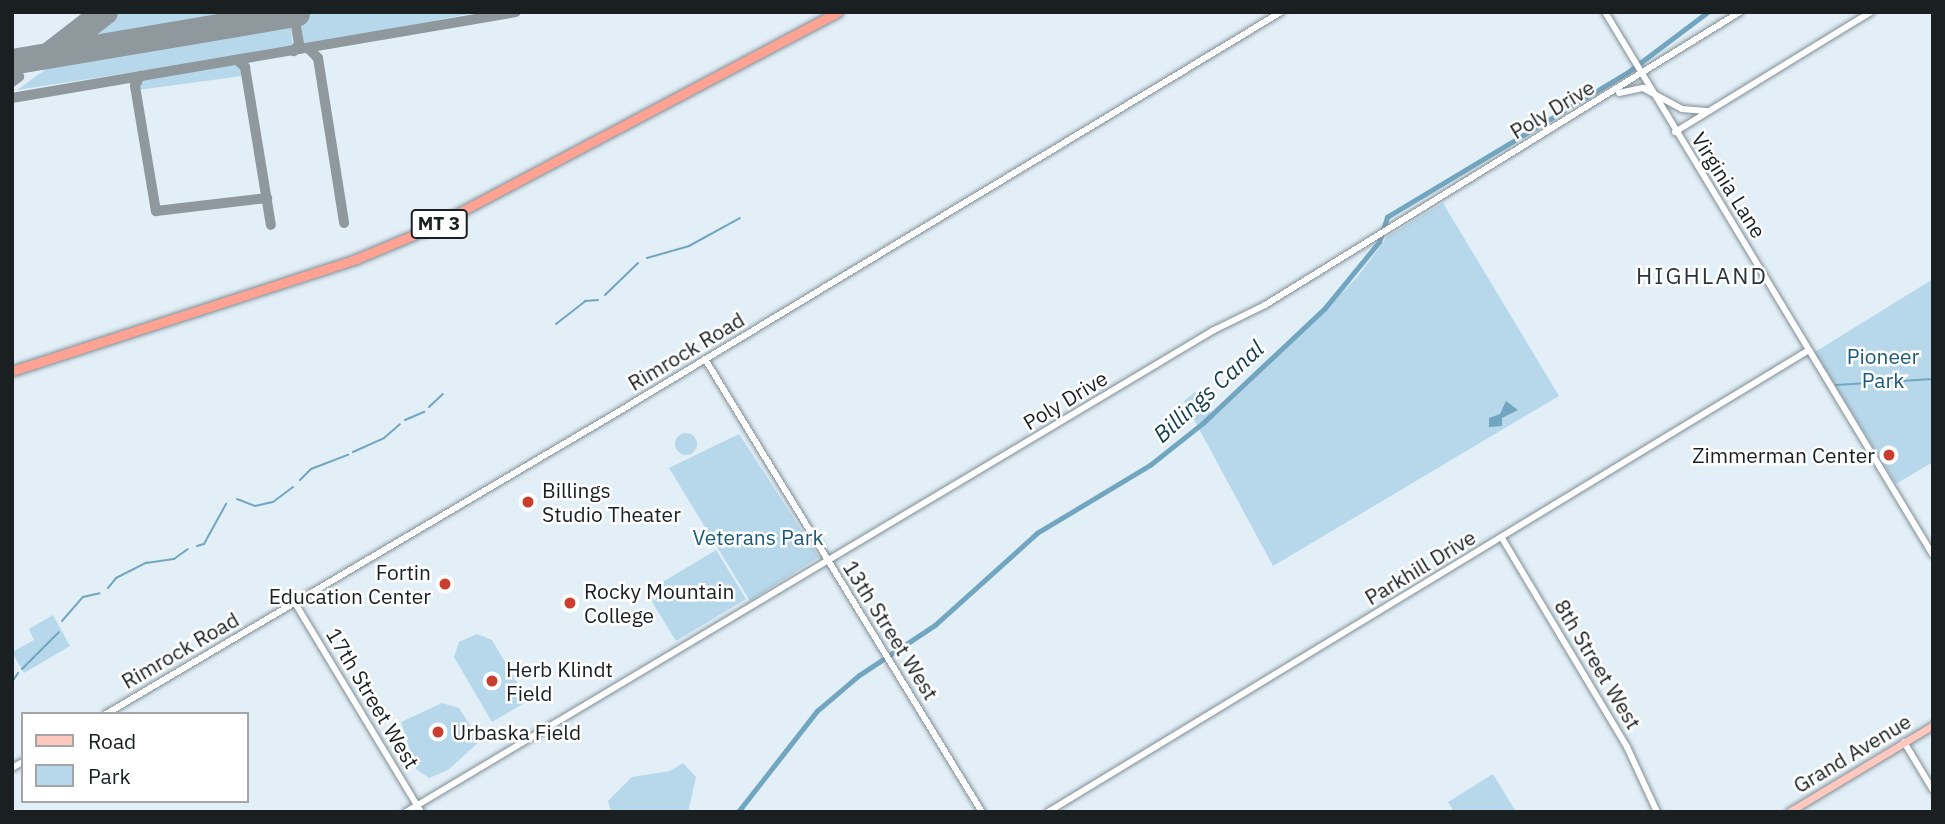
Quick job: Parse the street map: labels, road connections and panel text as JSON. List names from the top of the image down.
{
  "streets": {
    "highway": ["MT 3"],
    "main road": ["Grand Avenue"],
    "street": [
      "Poly Drive",
      "Virginia Lane",
      "Rimrock Road",
      "Parkhill Drive",
      "13th Street West",
      "8th Street West",
      "17th Street West"
    ]
  },
  "crossings": [
    ["Poly Drive", "Virginia Lane"],
    ["Poly Drive", "13th Street West"],
    ["Poly Drive", "17th Street West"],
    ["Virginia Lane", "Parkhill Drive"],
    ["Rimrock Road", "13th Street West"],
    ["Rimrock Road", "17th Street West"],
    ["Parkhill Drive", "8th Street West"]
  ],
  "districts": ["HIGHLAND"],
  "water": ["Billings Canal"],
  "parks": ["Pioneer Park", "Veterans Park"],
  "places": [
    "Zimmerman Center",
    "Billings Studio Theater",
    "Fortin Education Center",
    "Rocky Mountain College",
    "Herb Klindt Field",
    "Urbaska Field"
  ],
  "legend": ["Road", "Park"]
}
